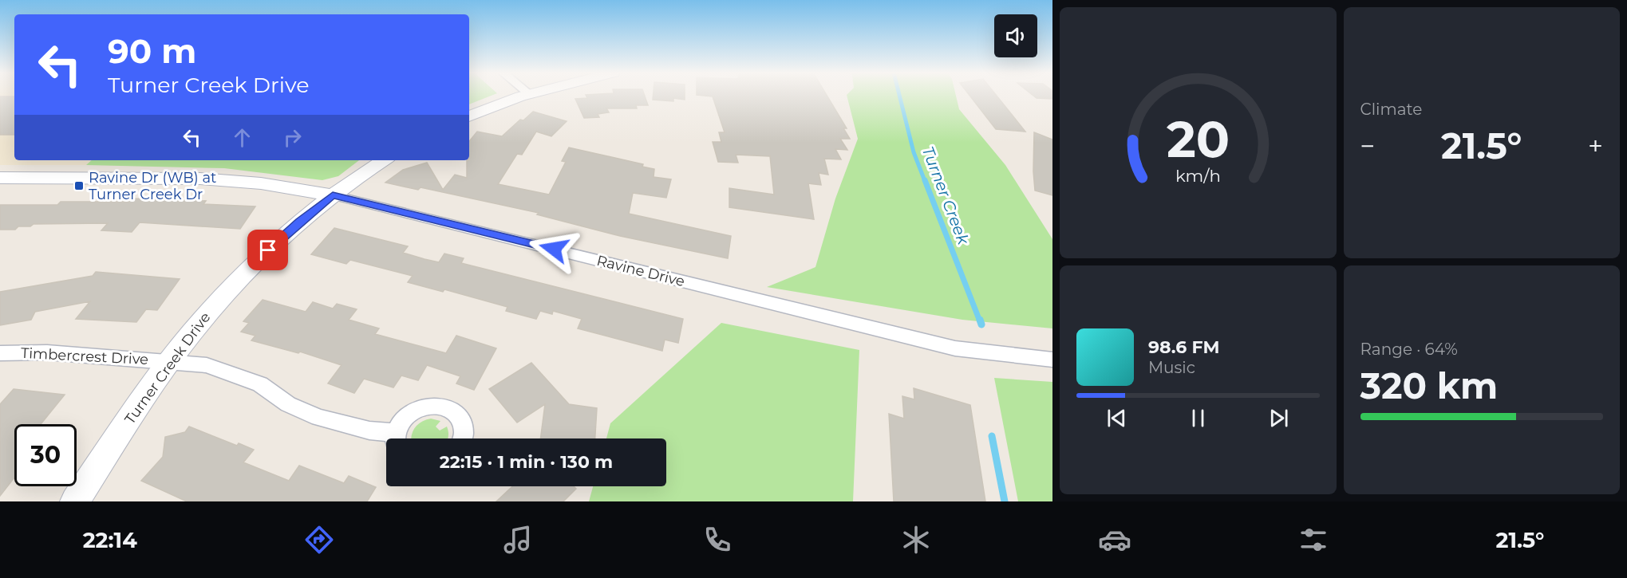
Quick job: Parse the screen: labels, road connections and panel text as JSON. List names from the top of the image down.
{
  "streets": {
    "street": ["Ravine Drive", "Timbercrest Drive", "Turner Creek Drive"]
  },
  "crossings": [
    ["Ravine Drive", "Turner Creek Drive"],
    ["Timbercrest Drive", "Turner Creek Drive"]
  ],
  "water": ["Turner Creek"],
  "places": {
    "transit": ["Ravine Dr (WB) at Turner Creek Dr"]
  },
  "page": {
    "tile": [
      "Climate",
      ["Range · 64%", "320 km"]
    ],
    "turn": ["90 m", "Turner Creek Drive"],
    "heat": ["−", "21.5°", "+"],
    "song": ["98.6 FM", "Music"],
    "limit": "30",
    "trip": "22:15 · 1 min · 130 m",
    "tabs": ["22:14", "21.5°"],
    "gauge": ["20", "km/h"]
  }
}
